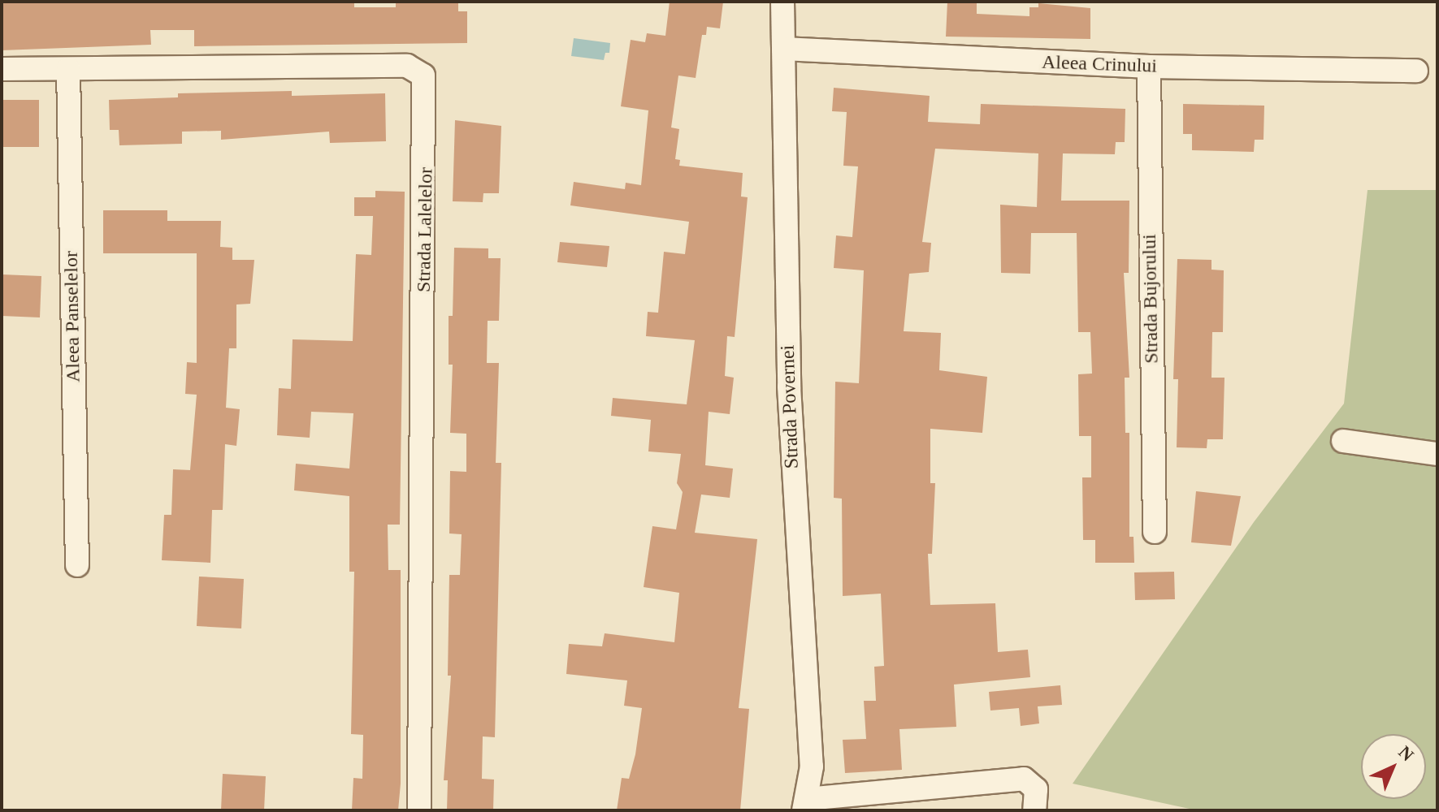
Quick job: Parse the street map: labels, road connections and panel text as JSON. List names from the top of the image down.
{
  "streets": {
    "street": [
      "Aleea Crinului",
      "Strada Lalelelor",
      "Strada Bujorului",
      "Aleea Panselelor",
      "Strada Povernei"
    ]
  },
  "crossings": [
    ["Aleea Crinului", "Strada Bujorului"],
    ["Aleea Crinului", "Strada Povernei"],
    ["Strada Lalelelor", "Aleea Panselelor"]
  ],
  "north": "top right"
}
